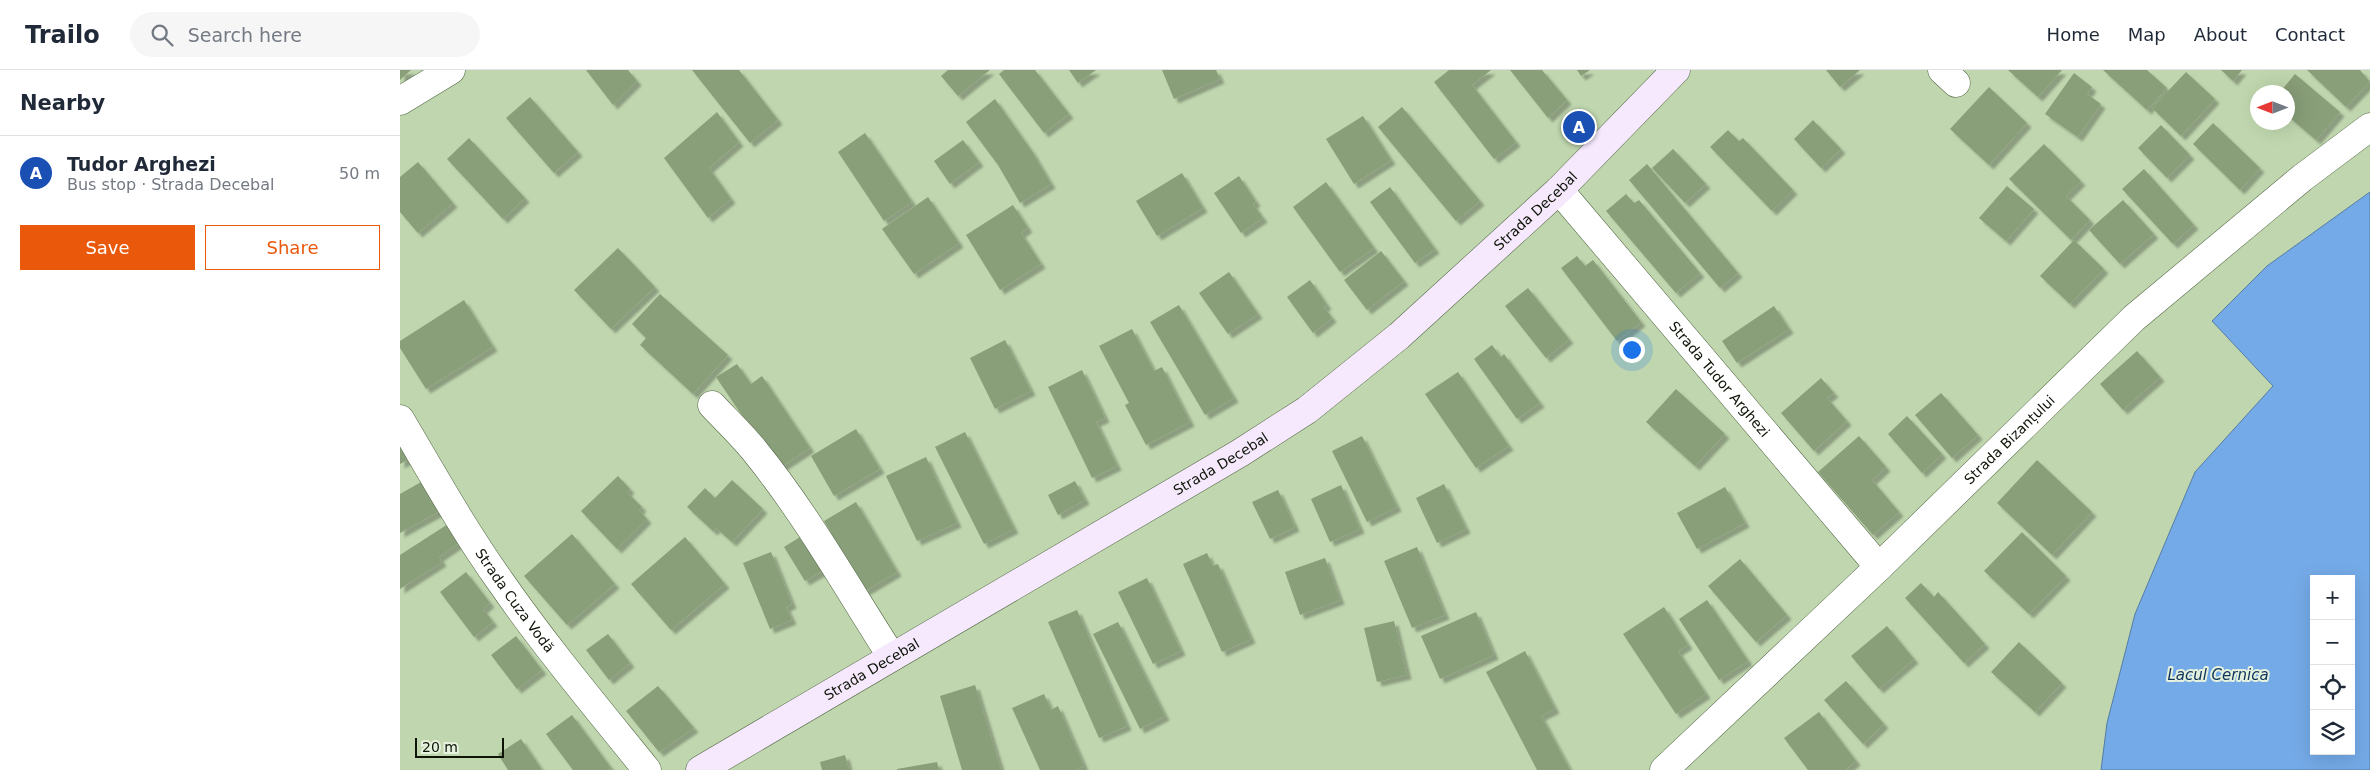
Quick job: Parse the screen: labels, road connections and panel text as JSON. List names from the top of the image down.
{
  "streets": {
    "main road": ["Strada Decebal"],
    "street": ["Strada Tudor Arghezi", "Strada Bizanțului", "Strada Cuza Vodă"]
  },
  "crossings": [
    ["Strada Decebal", "Strada Tudor Arghezi"],
    ["Strada Tudor Arghezi", "Strada Bizanțului"]
  ],
  "water": ["Lacul Cernica"],
  "scale_bar": "20 m",
  "north": "left",
  "page": {
    "header": "Trailo",
    "search": "Search here",
    "nav": [
      "Home",
      "Map",
      "About",
      "Contact"
    ],
    "heading": "Nearby",
    "pins": "A",
    "list": [
      {
        "mark": "A",
        "name": "Tudor Arghezi",
        "note": "Bus stop · Strada Decebal",
        "value": "50 m"
      }
    ],
    "buttons": ["Save", "Share"],
    "map_buttons": ["+", "−"],
    "scale": "20 m"
  }
}
